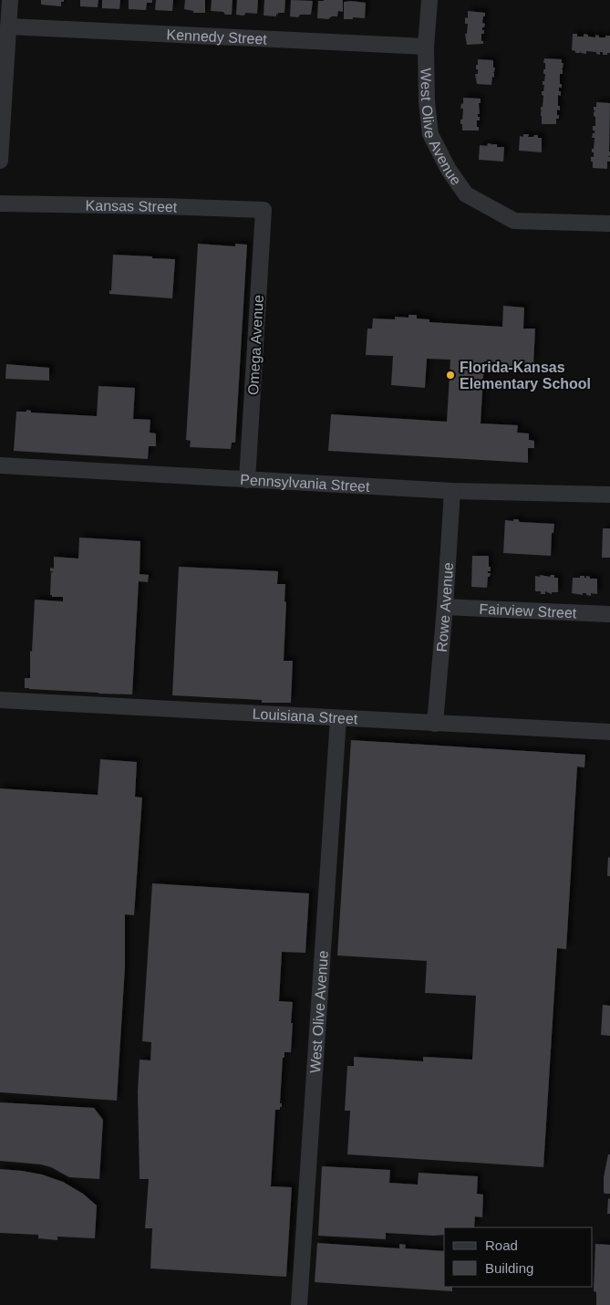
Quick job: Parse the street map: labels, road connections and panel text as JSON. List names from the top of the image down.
{
  "streets": {
    "street": [
      "Kennedy Street",
      "West Olive Avenue",
      "Kansas Street",
      "Omega Avenue",
      "Pennsylvania Street",
      "Rowe Avenue",
      "Fairview Street",
      "Louisiana Street"
    ]
  },
  "crossings": [
    ["Kennedy Street", "West Olive Avenue"],
    ["West Olive Avenue", "Louisiana Street"],
    ["Kansas Street", "Omega Avenue"],
    ["Omega Avenue", "Pennsylvania Street"],
    ["Pennsylvania Street", "Rowe Avenue"],
    ["Rowe Avenue", "Fairview Street"],
    ["Rowe Avenue", "Louisiana Street"]
  ],
  "places": ["Florida-Kansas Elementary School"],
  "legend": ["Road", "Building"]
}
